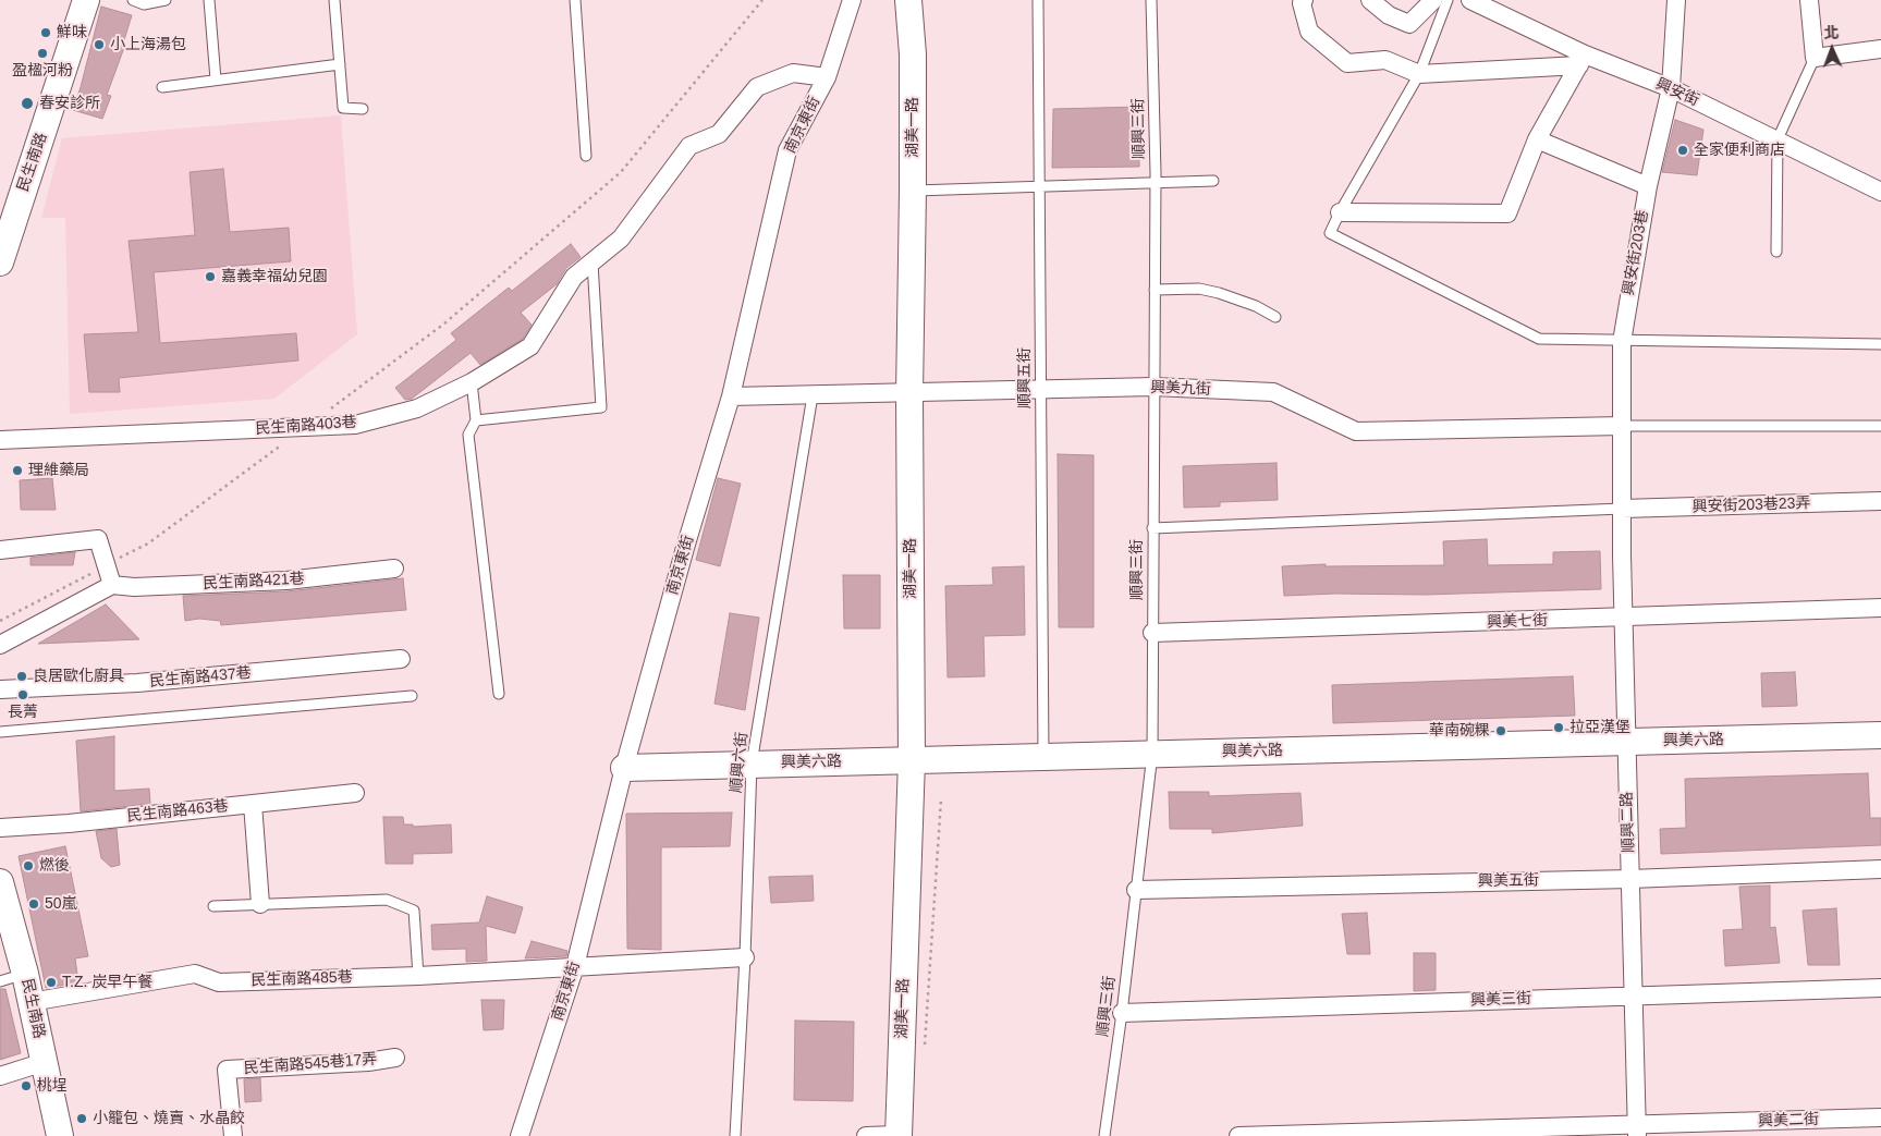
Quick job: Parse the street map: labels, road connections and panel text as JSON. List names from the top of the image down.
{
  "streets": {
    "street": [
      "興安街",
      "南京東街",
      "湖美一路",
      "民生南路",
      "興安街203巷",
      "興美九街",
      "民生南路403巷",
      "興安街203巷23弄",
      "民生南路421巷",
      "興美七街",
      "民生南路437巷",
      "興美六路",
      "民生南路463巷",
      "順興二路",
      "興美五街",
      "民生南路485巷",
      "興美三街",
      "民生南路545巷17弄",
      "興美二街"
    ],
    "lane": ["順興三街", "順興五街", "順興六街"]
  },
  "crossings": [
    ["興安街", "興安街203巷"],
    ["南京東街", "興美九街"],
    ["南京東街", "民生南路403巷"],
    ["南京東街", "興美六路"],
    ["南京東街", "民生南路485巷"],
    ["湖美一路", "興美九街"],
    ["湖美一路", "興美六路"],
    ["順興三街", "興美九街"],
    ["順興三街", "興美七街"],
    ["順興三街", "興美六路"],
    ["順興三街", "興美五街"],
    ["順興三街", "興美三街"],
    ["民生南路", "民生南路485巷"],
    ["興安街203巷", "興美九街"],
    ["興安街203巷", "興安街203巷23弄"],
    ["興安街203巷", "順興二路"],
    ["順興五街", "興美九街"],
    ["順興五街", "興美六路"],
    ["興美九街", "順興六街"],
    ["興安街203巷23弄", "順興二路"],
    ["興美七街", "順興二路"],
    ["興美六路", "順興六街"],
    ["興美六路", "順興二路"],
    ["順興六街", "民生南路485巷"],
    ["順興二路", "興美五街"],
    ["順興二路", "興美三街"],
    ["順興二路", "興美二街"]
  ],
  "places": [
    "鮮味",
    "小上海湯包",
    "盈楹河粉",
    "春安診所",
    "全家便利商店",
    "嘉義幸福幼兒園",
    "理維藥局",
    "良居歐化廚具",
    "長菁",
    "拉亞漢堡",
    "華南碗粿",
    "燃後",
    "50嵐",
    "T.Z. 炭早午餐",
    "桃埕",
    "小籠包、燒賣、水晶餃"
  ],
  "north": "top"
}
